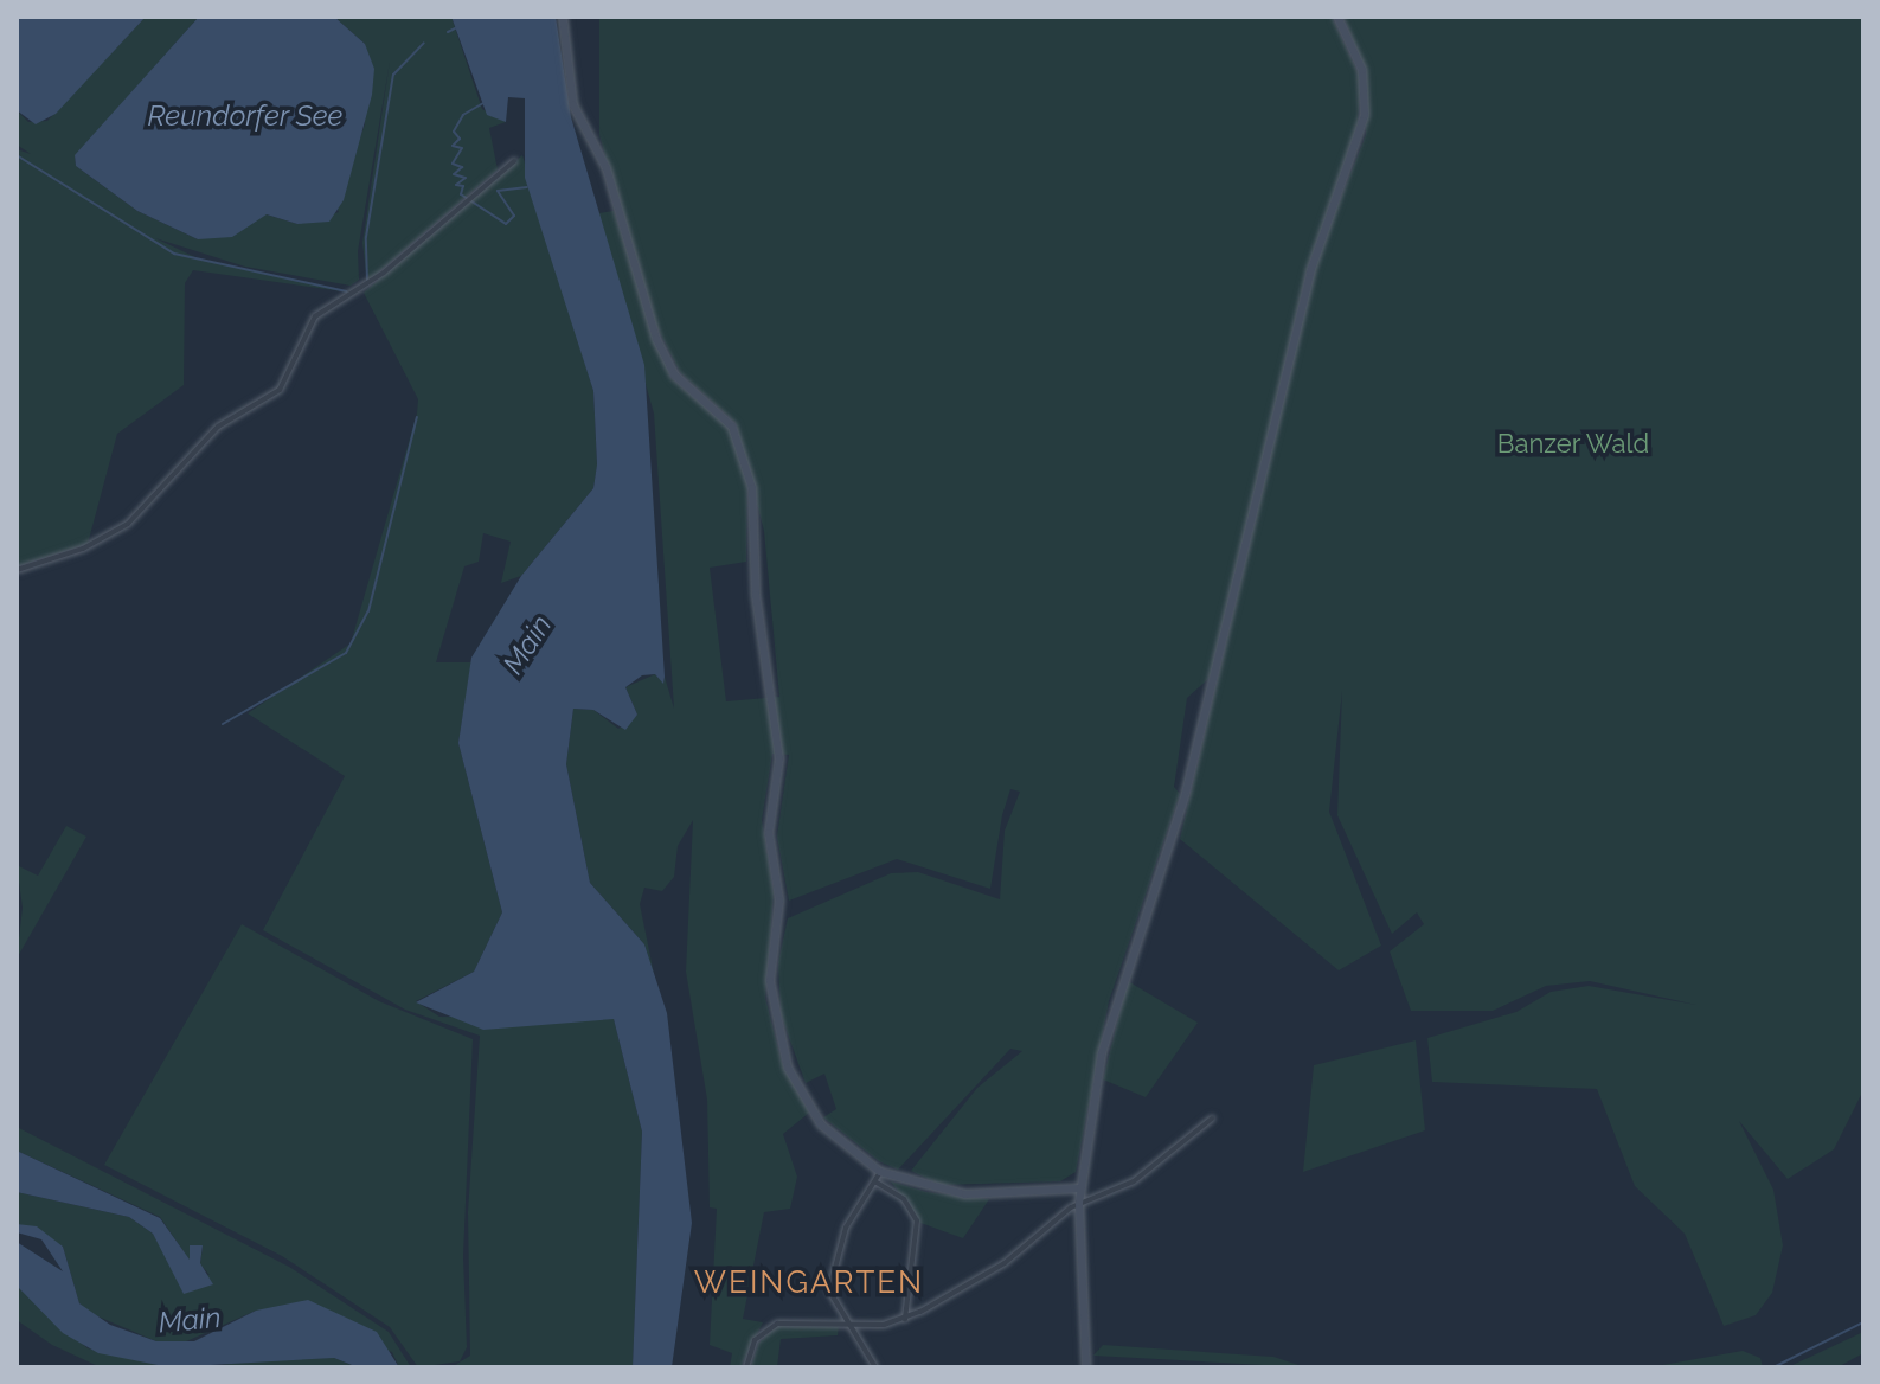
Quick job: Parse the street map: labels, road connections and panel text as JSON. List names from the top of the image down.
{
  "districts": ["WEINGARTEN"],
  "water": ["Reundorfer See", "Main"],
  "parks": ["Banzer Wald"]
}
